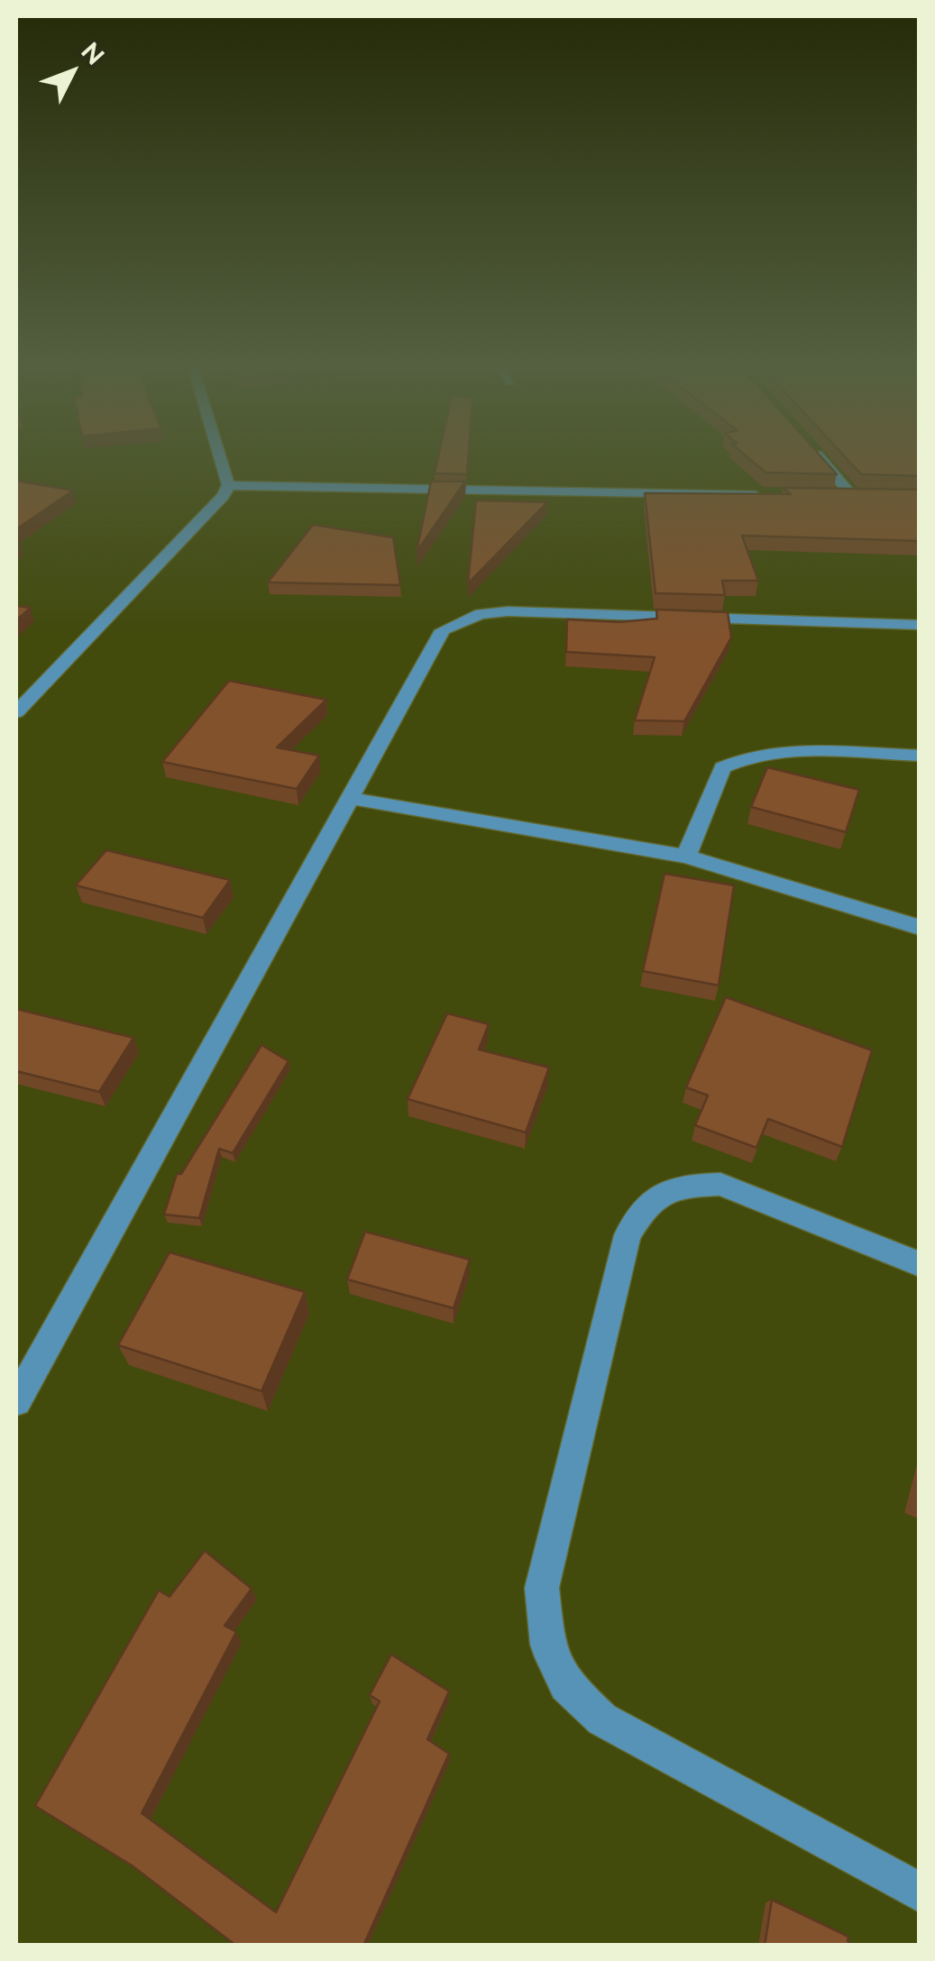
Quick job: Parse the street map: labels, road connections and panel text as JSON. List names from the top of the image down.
{
  "north": "top right"
}
